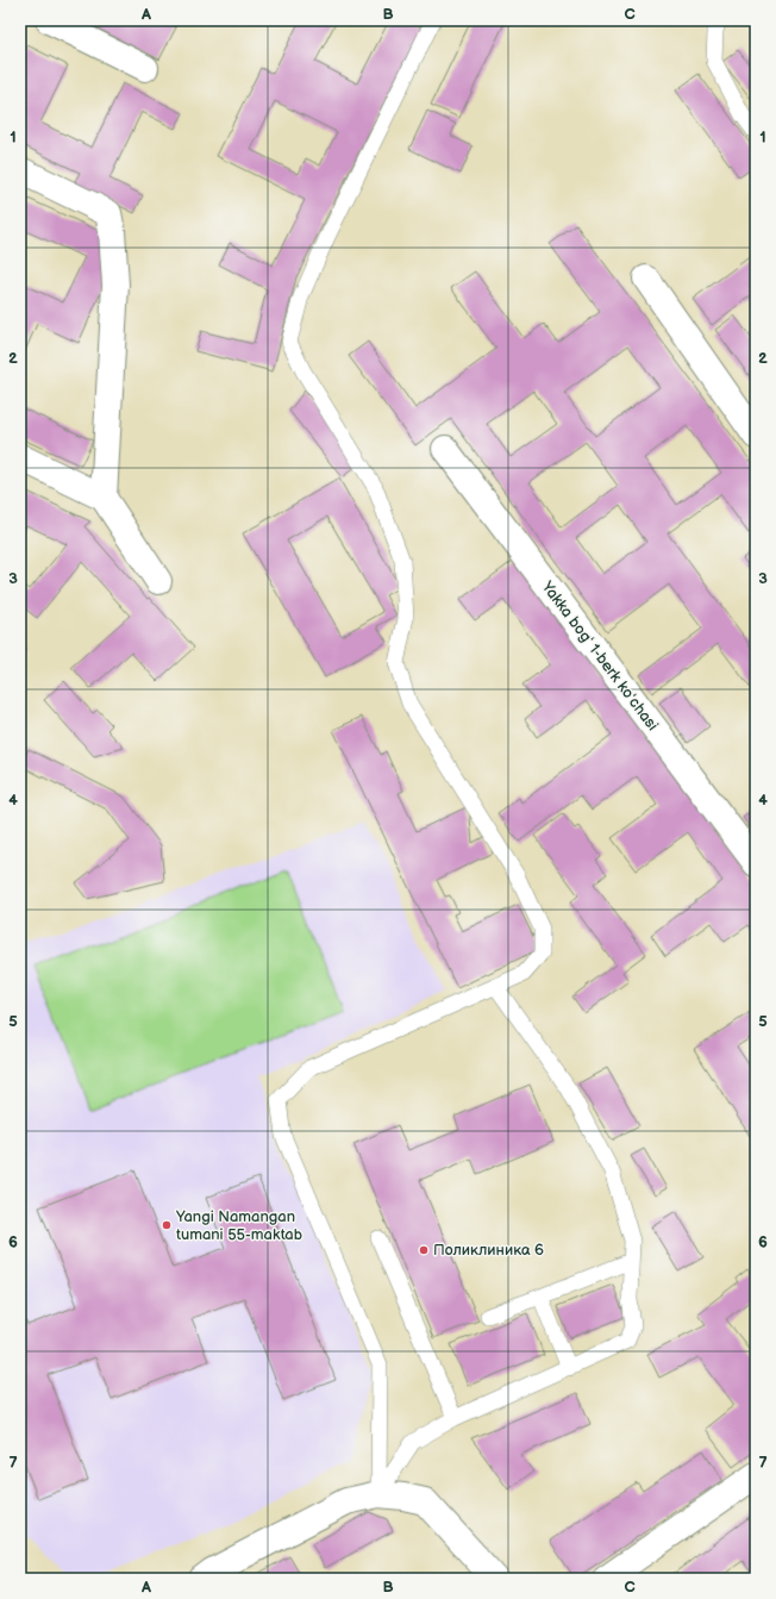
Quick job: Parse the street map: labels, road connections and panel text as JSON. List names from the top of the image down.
{
  "streets": {
    "street": ["Yakka bogʻ 1-berk koʻchasi"]
  },
  "places": ["Yangi Namangan tumani 55-maktab", "Поликлиника 6"],
  "grid": {
    "columns": ["A", "B", "C"],
    "rows": [
      "1",
      "2",
      "3",
      "4",
      "5",
      "6",
      "7"
    ]
  }
}
